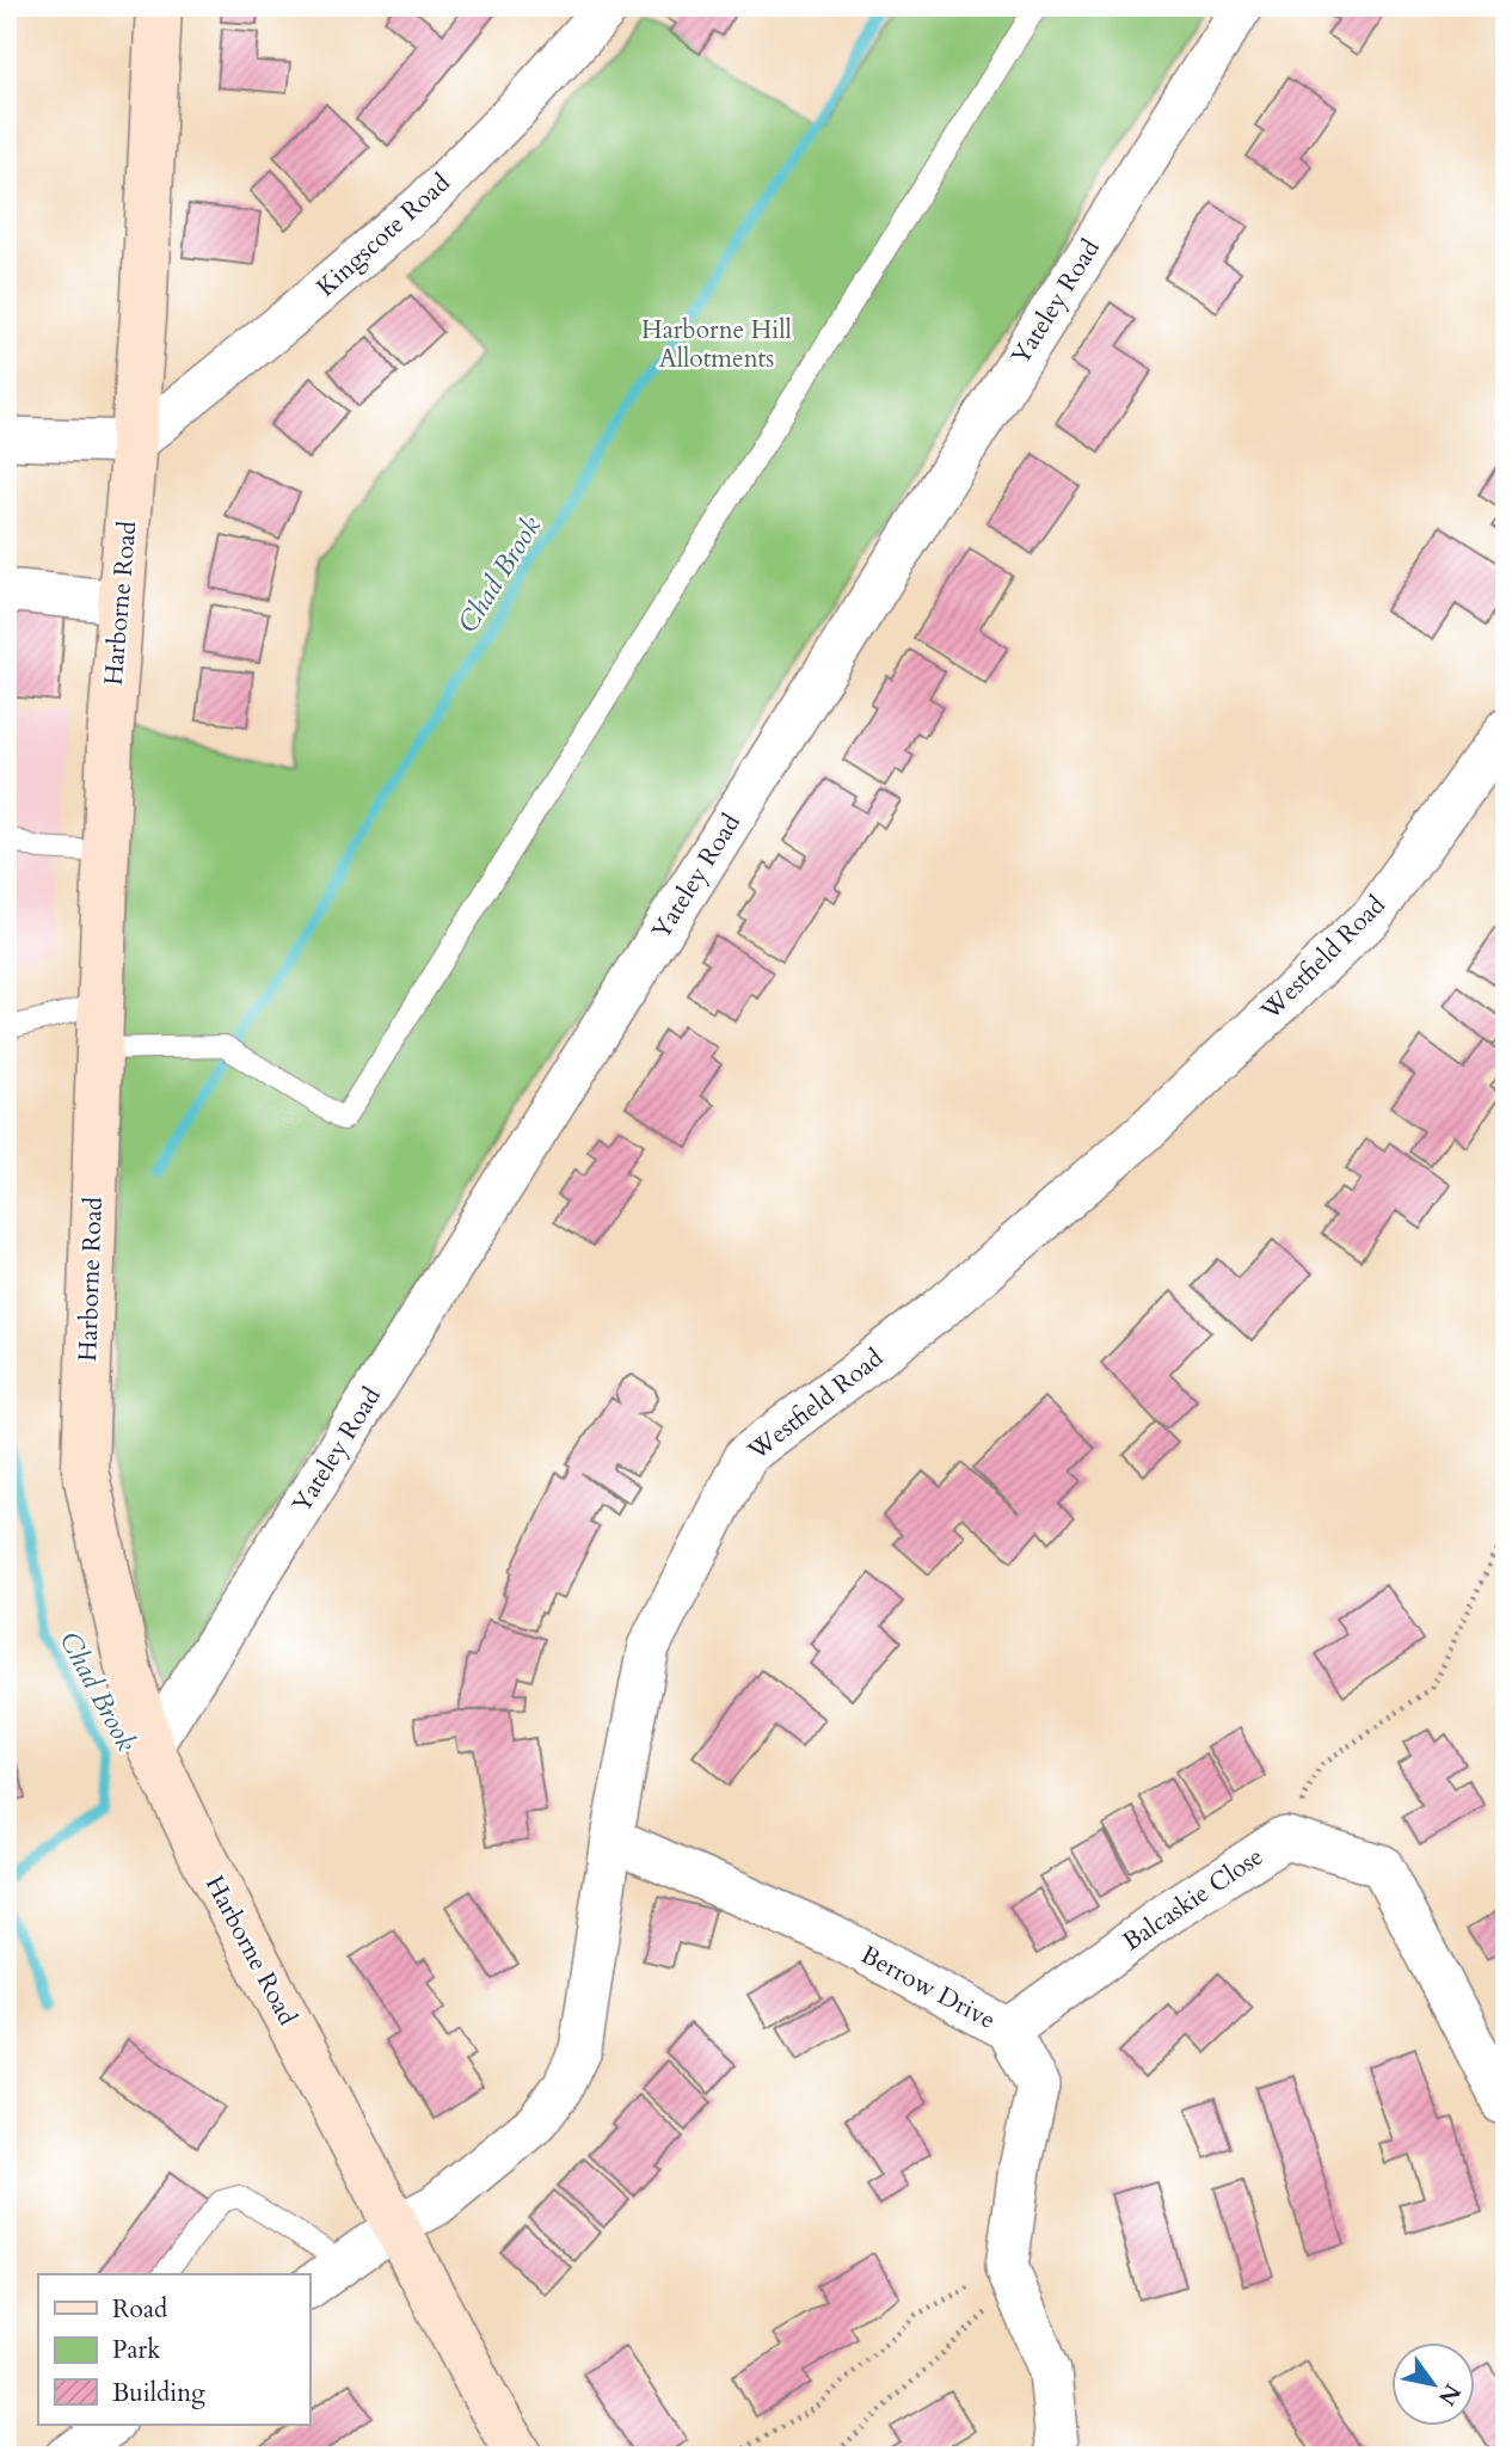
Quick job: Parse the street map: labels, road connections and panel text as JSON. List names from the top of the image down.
{
  "streets": {
    "main road": ["Harborne Road"],
    "street": [
      "Kingscote Road",
      "Yateley Road",
      "Westfield Road",
      "Balcaskie Close",
      "Berrow Drive"
    ]
  },
  "crossings": [
    ["Kingscote Road", "Harborne Road"],
    ["Yateley Road", "Harborne Road"],
    ["Harborne Road", "Westfield Road"],
    ["Westfield Road", "Berrow Drive"],
    ["Balcaskie Close", "Berrow Drive"]
  ],
  "water": ["Chad Brook"],
  "parks": ["Harborne Hill Allotments"],
  "legend": ["Road", "Park", "Building"],
  "north": "bottom right"
}
